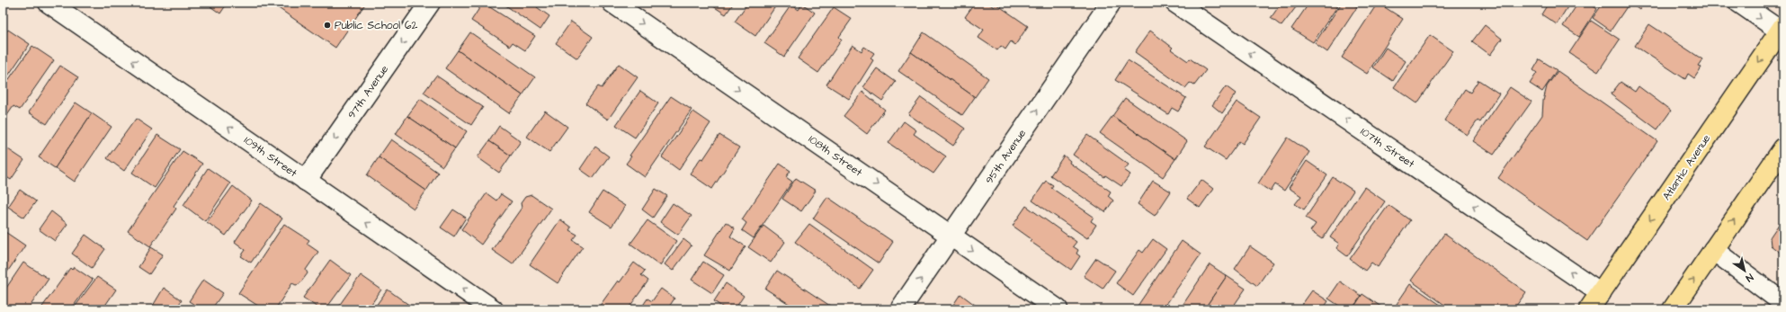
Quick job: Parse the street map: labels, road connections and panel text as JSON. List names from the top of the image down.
{
  "streets": {
    "main road": ["Atlantic Avenue"],
    "street": [
      "97th Avenue",
      "107th Street",
      "108th Street",
      "109th Street",
      "95th Avenue"
    ]
  },
  "crossings": [
    ["97th Avenue", "109th Street"],
    ["107th Street", "Atlantic Avenue"],
    ["108th Street", "95th Avenue"]
  ],
  "one_way": [
    "97th Avenue",
    "107th Street",
    "108th Street",
    "109th Street",
    "95th Avenue"
  ],
  "places": ["Public School 62"],
  "north": "bottom right"
}
